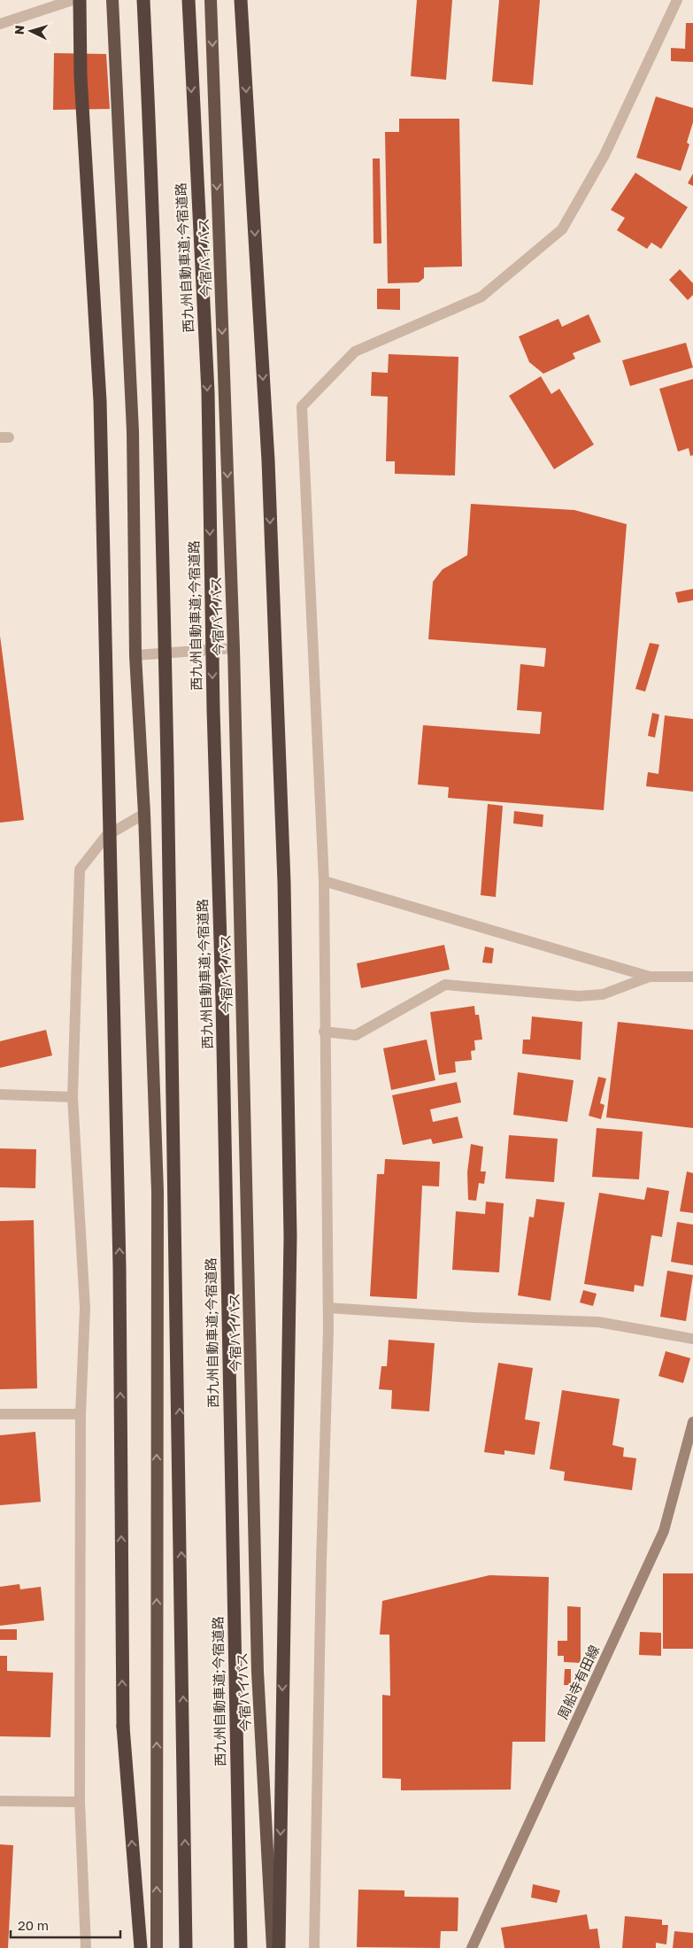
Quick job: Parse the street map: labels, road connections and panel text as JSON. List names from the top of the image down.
{
  "streets": {
    "highway": ["西九州自動車道;今宿道路", "今宿バイパス"],
    "main road": ["周船寺有田線"]
  },
  "scale_bar": "20 m",
  "north": "left"
}
